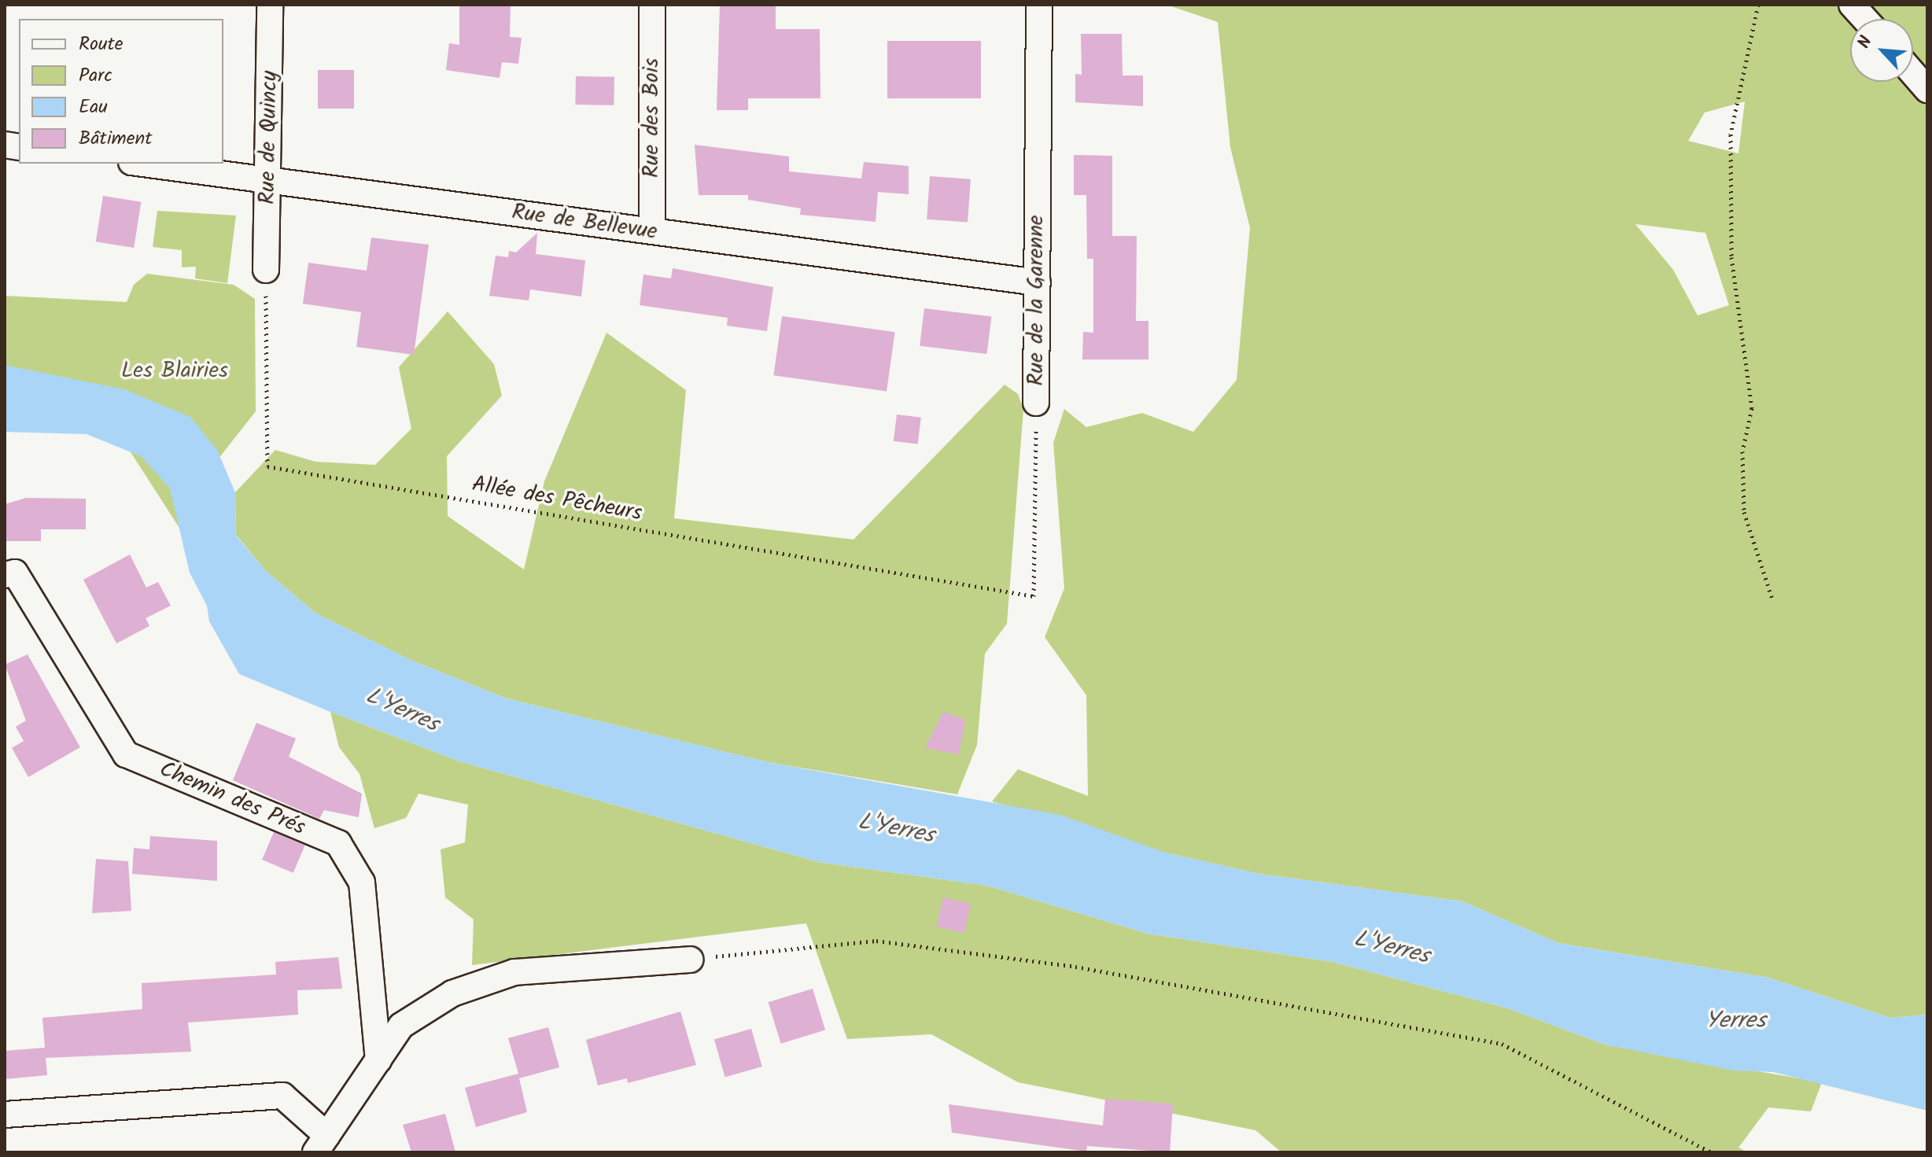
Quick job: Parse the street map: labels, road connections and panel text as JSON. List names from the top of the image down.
{
  "streets": {
    "street": [
      "Rue des Bois",
      "Rue de Quincy",
      "Rue de Bellevue",
      "Rue de la Garenne",
      "Chemin des Prés"
    ],
    "path": ["Allée des Pêcheurs"]
  },
  "crossings": [
    ["Rue des Bois", "Rue de Bellevue"],
    ["Rue de Quincy", "Rue de Bellevue"],
    ["Rue de Quincy", "Allée des Pêcheurs"],
    ["Rue de Bellevue", "Rue de la Garenne"],
    ["Rue de la Garenne", "Allée des Pêcheurs"]
  ],
  "water": ["L'Yerres", "Yerres"],
  "parks": ["Les Blairies"],
  "legend": [
    "Route",
    "Parc",
    "Eau",
    "Bâtiment"
  ],
  "north": "top left"
}
